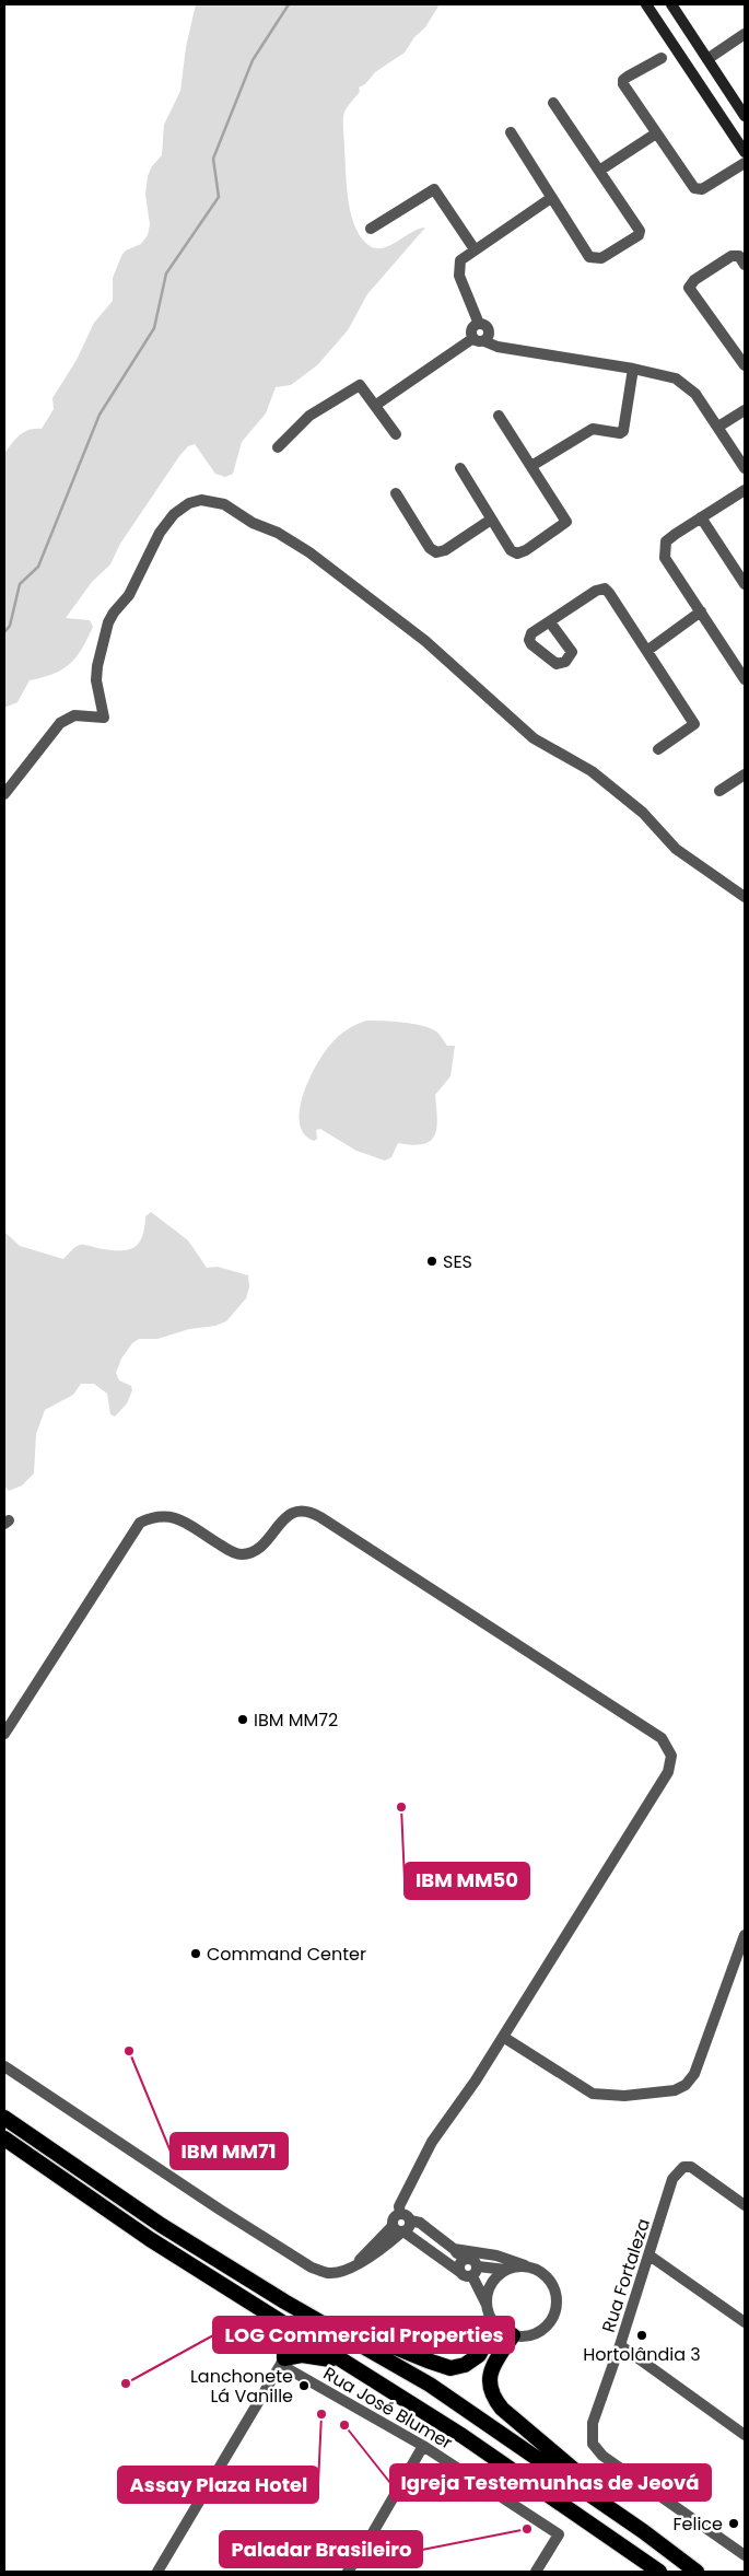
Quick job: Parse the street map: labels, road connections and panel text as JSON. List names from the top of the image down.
{
  "streets": {
    "street": ["Rua Fortaleza", "Rua José Blumer"]
  },
  "places": [
    "SES",
    "IBM MM72",
    "IBM MM50",
    "Command Center",
    "IBM MM71",
    "Hortolândia 3",
    "LOG Commercial Properties",
    "Lanchonete Lá Vanille",
    "Assay Plaza Hotel",
    "Igreja Testemunhas de Jeová",
    "Felice",
    "Paladar Brasileiro"
  ]
}
